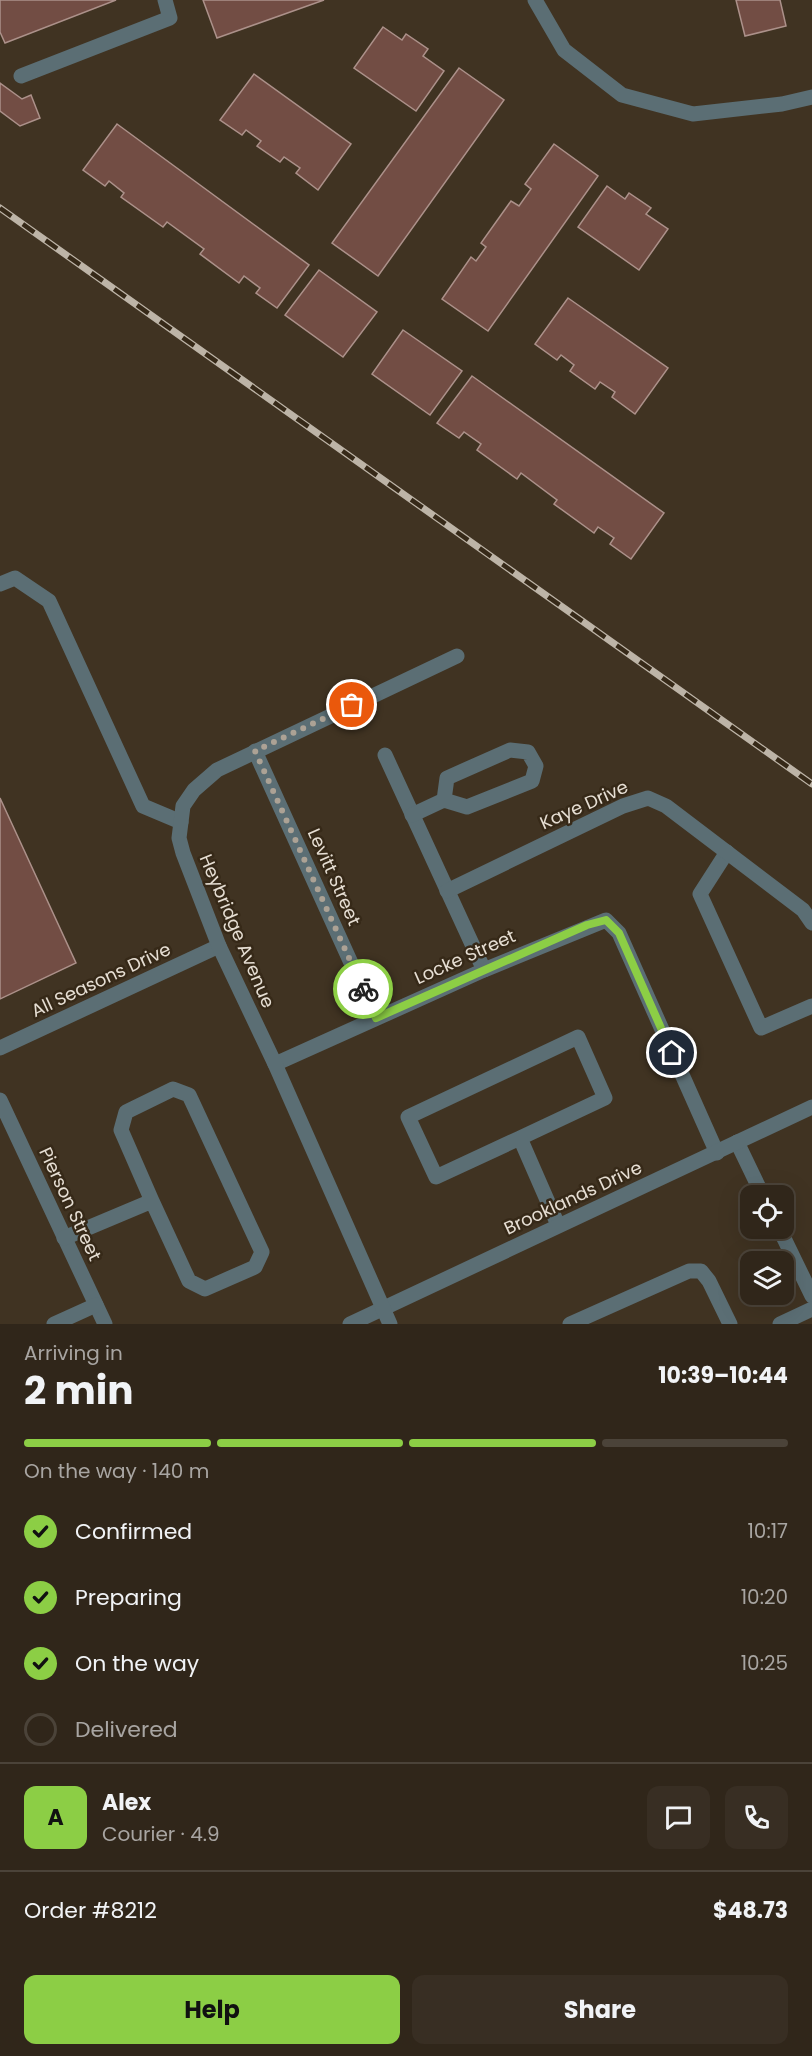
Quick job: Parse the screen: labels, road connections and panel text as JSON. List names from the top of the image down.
{
  "streets": {
    "street": [
      "Kaye Drive",
      "Levitt Street",
      "Heybridge Avenue",
      "Locke Street",
      "All Seasons Drive",
      "Brooklands Drive",
      "Pierson Street"
    ]
  },
  "crossings": [
    ["Levitt Street", "Heybridge Avenue"],
    ["Levitt Street", "Locke Street"],
    ["Heybridge Avenue", "Locke Street"],
    ["Heybridge Avenue", "All Seasons Drive"],
    ["Heybridge Avenue", "Brooklands Drive"],
    ["Locke Street", "Brooklands Drive"]
  ],
  "page": {
    "heading": ["2 min", "Arriving in", "10:39–10:44"],
    "panel": [
      "Alex",
      "Courier · 4.9",
      "Order #8212",
      "$48.73"
    ],
    "bar": "On the way · 140 m",
    "list": [
      ["Confirmed", "10:17"],
      ["Preparing", "10:20"],
      ["On the way", "10:25"],
      "Delivered"
    ],
    "round": "A",
    "buttons": ["Help", "Share"]
  }
}
